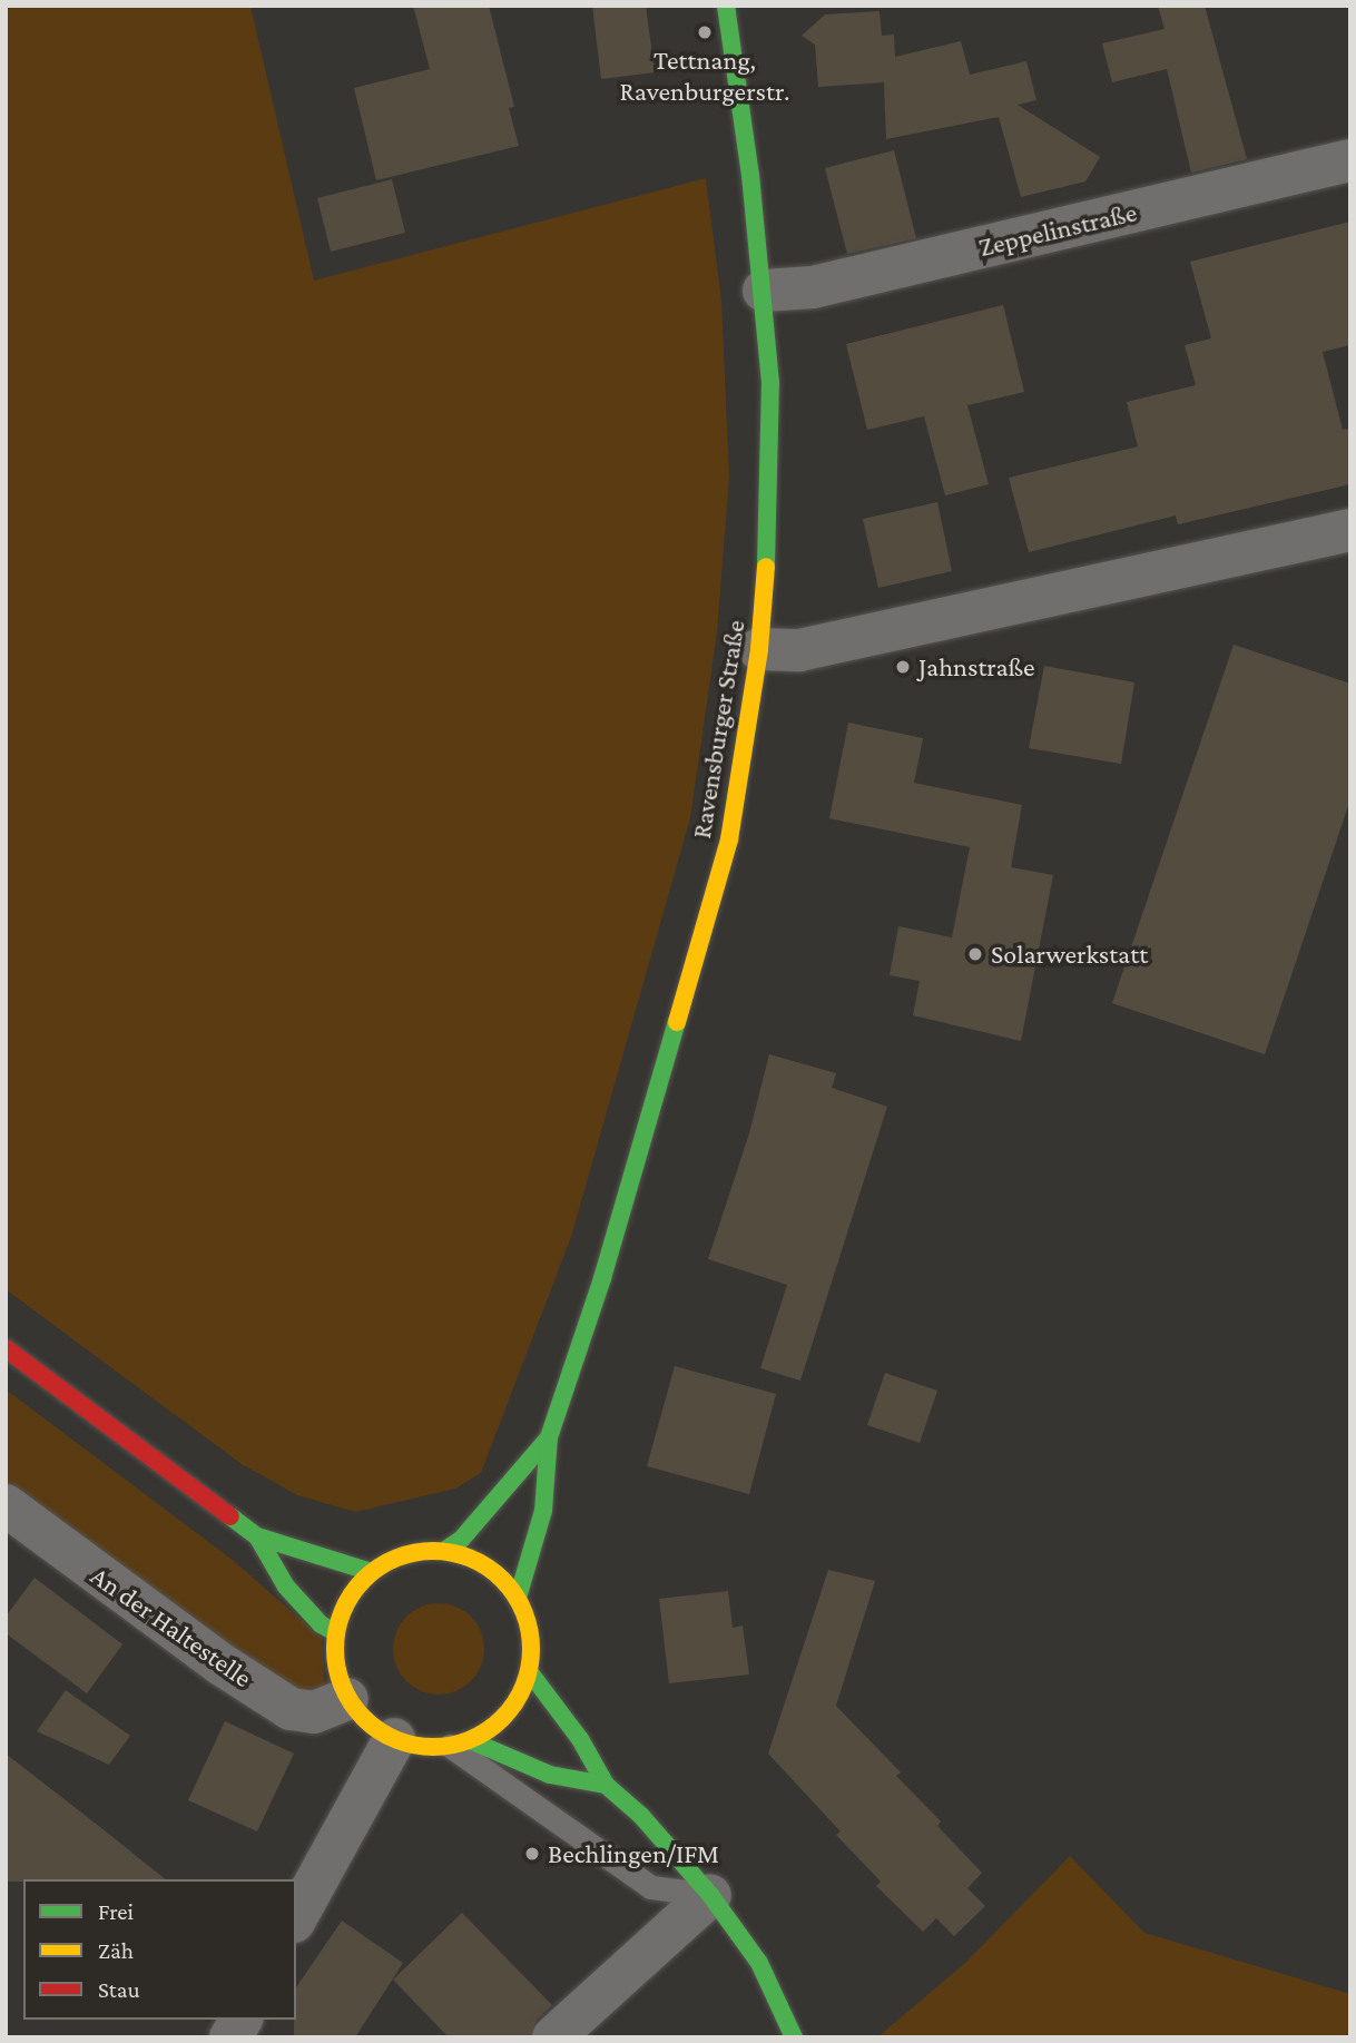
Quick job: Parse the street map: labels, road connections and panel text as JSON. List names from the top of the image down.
{
  "streets": {
    "main road": ["Ravensburger Straße"],
    "street": ["Zeppelinstraße", "An der Haltestelle"]
  },
  "crossings": [
    ["Zeppelinstraße", "Ravensburger Straße"],
    ["Ravensburger Straße", "An der Haltestelle"]
  ],
  "places": [
    "Tettnang, Ravenburgerstr.",
    "Jahnstraße",
    "Solarwerkstatt",
    "Bechlingen/IFM"
  ],
  "legend": ["Frei", "Zäh", "Stau"]
}
